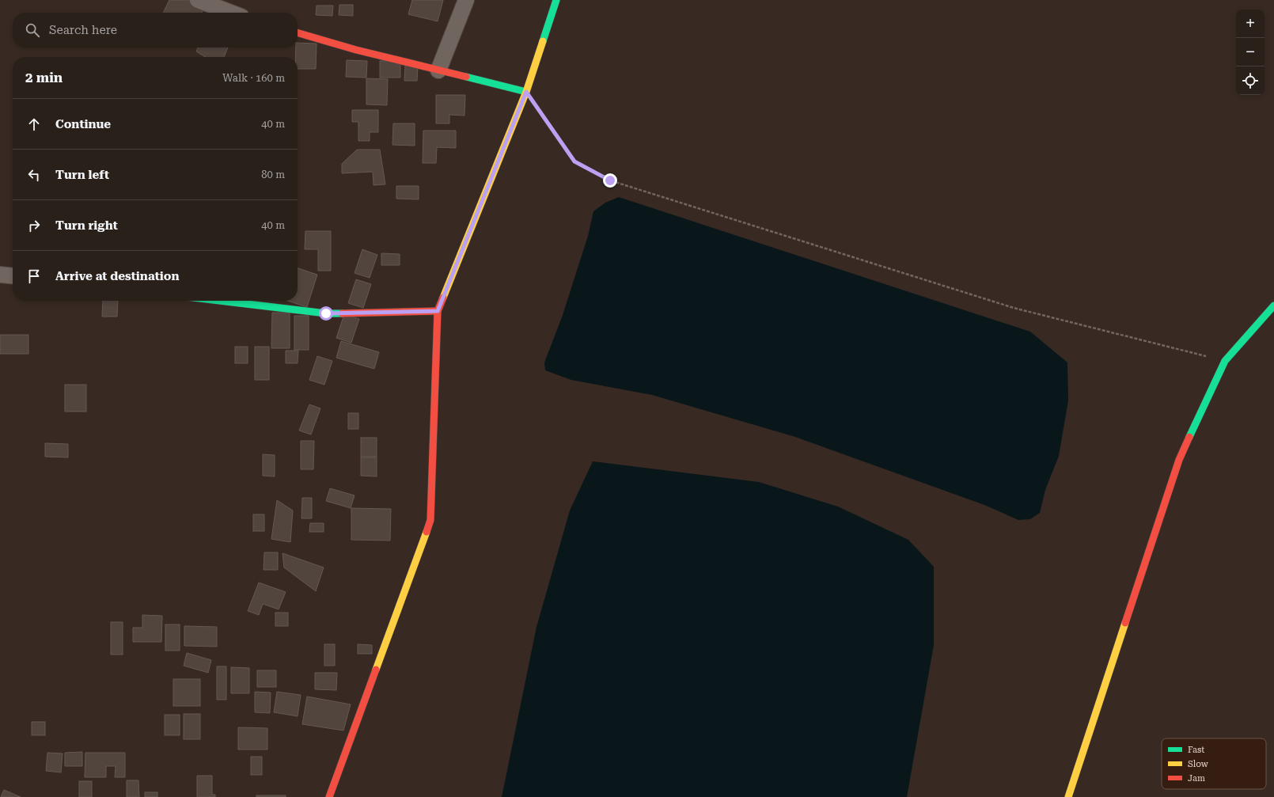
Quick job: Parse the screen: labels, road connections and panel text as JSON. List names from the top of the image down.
{
  "legend": ["Fast", "Slow", "Jam"],
  "page": {
    "map_buttons": ["+", "−"],
    "search": "Search here",
    "heading": ["2 min", "Walk · 160 m"],
    "list": [
      ["Continue", "40 m"],
      ["Turn left", "80 m"],
      ["Turn right", "40 m"],
      "Arrive at destination"
    ]
  }
}
